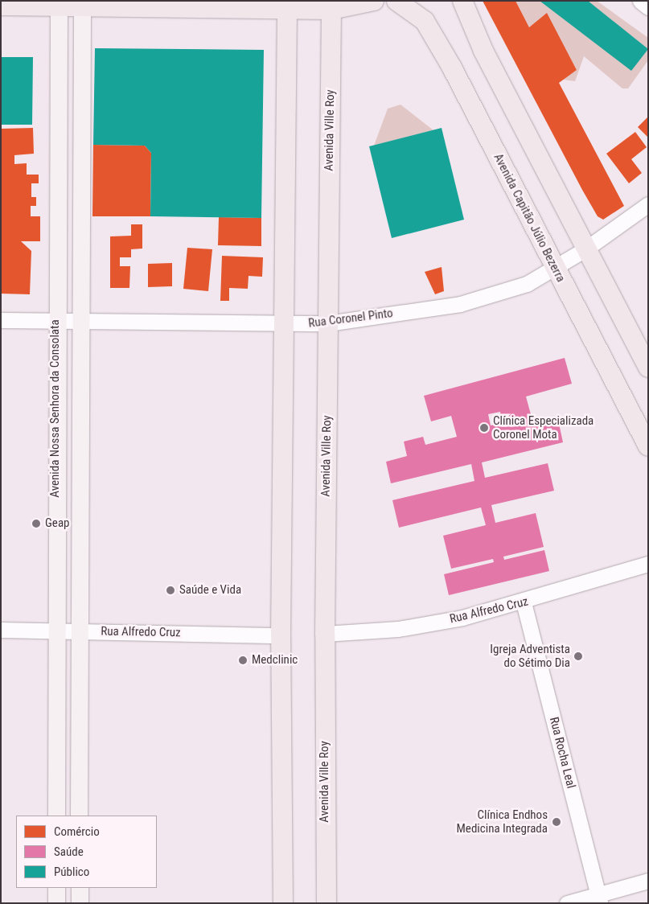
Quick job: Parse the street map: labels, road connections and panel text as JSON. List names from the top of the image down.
{
  "streets": {
    "main road": ["Avenida Ville Roy", "Avenida Capitão Júlio Bezerra", "Avenida Nossa Senhora da Consolata"],
    "street": ["Rua Coronel Pinto", "Rua Alfredo Cruz", "Rua Rocha Leal"]
  },
  "crossings": [
    ["Avenida Ville Roy", "Rua Coronel Pinto"],
    ["Avenida Ville Roy", "Rua Alfredo Cruz"],
    ["Avenida Capitão Júlio Bezerra", "Rua Coronel Pinto"],
    ["Rua Coronel Pinto", "Avenida Nossa Senhora da Consolata"],
    ["Avenida Nossa Senhora da Consolata", "Rua Alfredo Cruz"],
    ["Rua Alfredo Cruz", "Rua Rocha Leal"]
  ],
  "places": [
    "Clínica Especializada Coronel Mota",
    "Geap",
    "Saúde e Vida",
    "Igreja Adventista do Sétimo Dia",
    "Medclinic",
    "Clínica Endhos Medicina Integrada"
  ],
  "legend": ["Comércio", "Saúde", "Público"]
}
